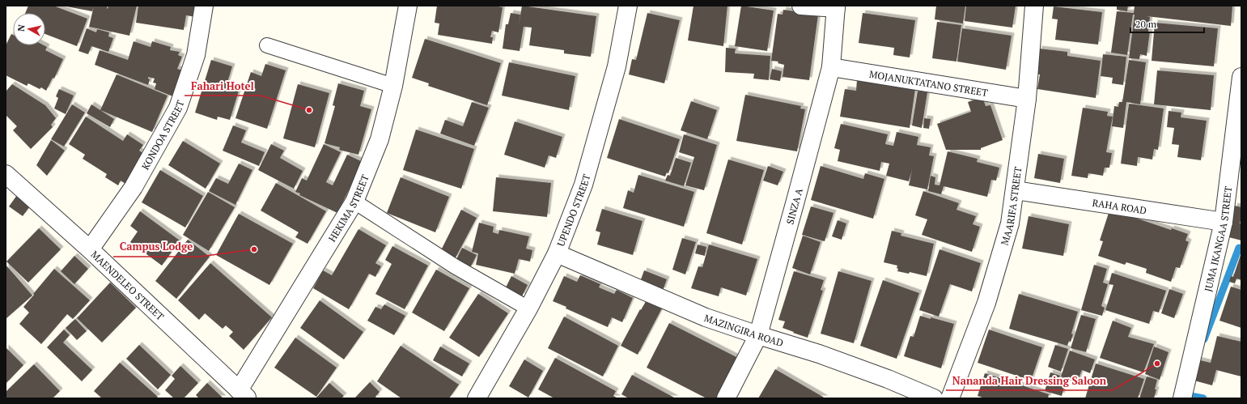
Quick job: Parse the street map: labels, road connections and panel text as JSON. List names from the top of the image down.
{
  "streets": {
    "street": [
      "MOJANUKTATANO STREET",
      "KONDOA STREET",
      "SINZA A",
      "MAARIFA STREET",
      "RAHA ROAD",
      "HEKIMA STREET",
      "UPENDO STREET",
      "JUMA IKANGAA STREET",
      "MAENDELEO STREET",
      "MAZINGIRA ROAD"
    ]
  },
  "crossings": [
    ["MOJANUKTATANO STREET", "SINZA A"],
    ["MOJANUKTATANO STREET", "MAARIFA STREET"],
    ["KONDOA STREET", "MAENDELEO STREET"],
    ["SINZA A", "MAZINGIRA ROAD"],
    ["MAARIFA STREET", "RAHA ROAD"],
    ["RAHA ROAD", "JUMA IKANGAA STREET"],
    ["HEKIMA STREET", "MAENDELEO STREET"],
    ["UPENDO STREET", "MAZINGIRA ROAD"]
  ],
  "places": ["Fahari Hotel", "Campus Lodge", "Nananda Hair Dressing Saloon"],
  "scale_bar": "20 m",
  "north": "left"
}
